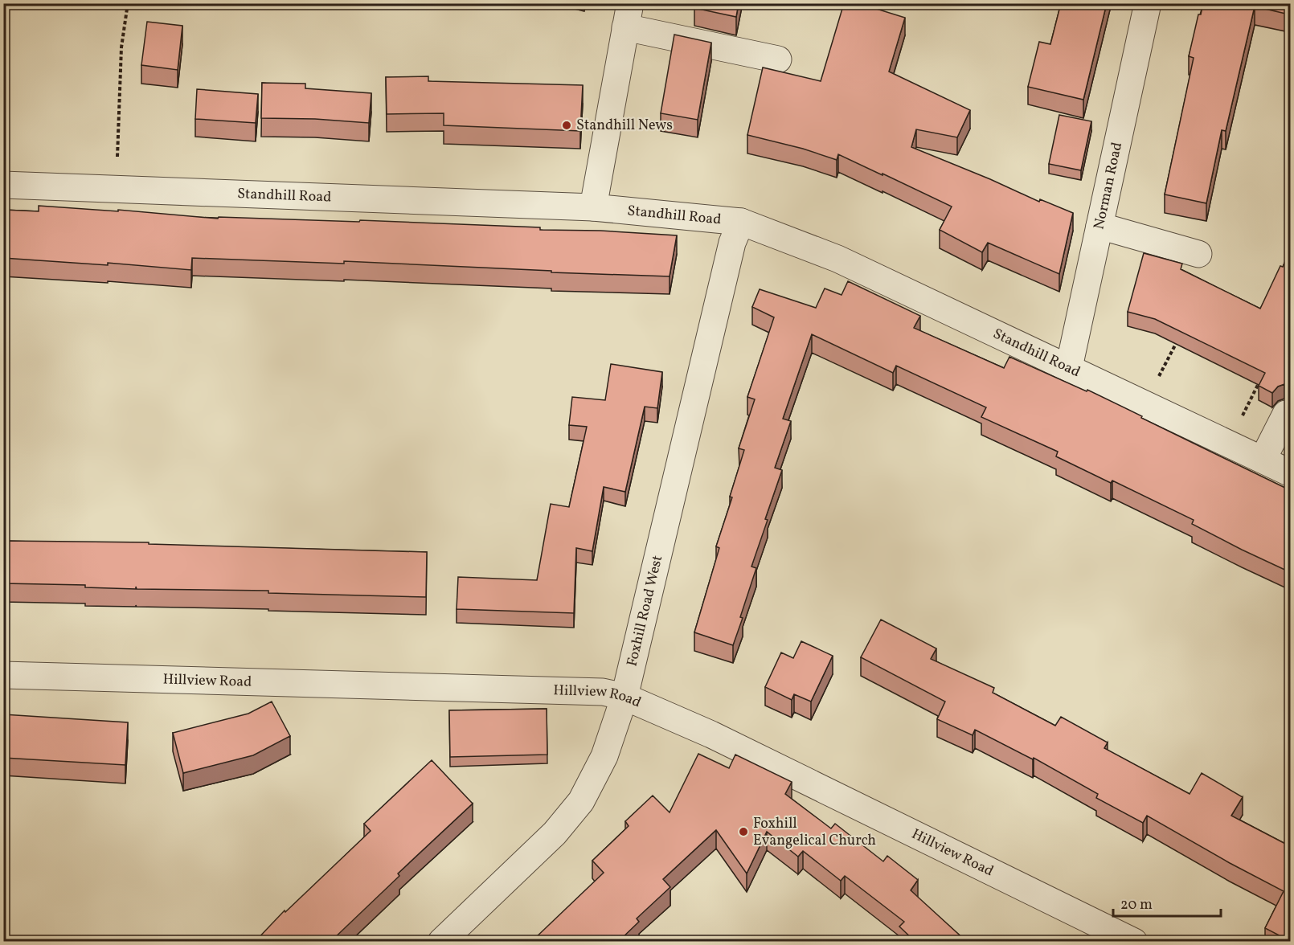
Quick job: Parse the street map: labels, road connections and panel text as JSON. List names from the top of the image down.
{
  "streets": {
    "street": [
      "Norman Road",
      "Standhill Road",
      "Foxhill Road West",
      "Hillview Road"
    ]
  },
  "crossings": [
    ["Norman Road", "Standhill Road"],
    ["Standhill Road", "Foxhill Road West"],
    ["Foxhill Road West", "Hillview Road"]
  ],
  "places": ["Standhill News", "Foxhill Evangelical Church"],
  "scale_bar": "20 m"
}
